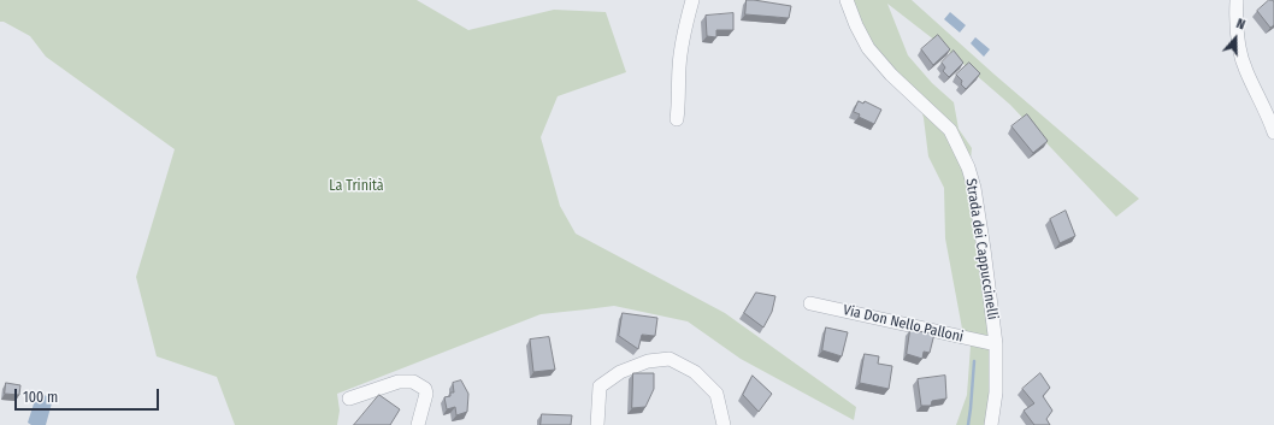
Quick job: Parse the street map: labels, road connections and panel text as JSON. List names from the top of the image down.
{
  "streets": {
    "street": ["Strada dei Cappuccinelli", "Via Don Nello Palloni"]
  },
  "crossings": [
    ["Strada dei Cappuccinelli", "Via Don Nello Palloni"]
  ],
  "parks": ["La Trinità"],
  "scale_bar": "100 m",
  "north": "top"
}
